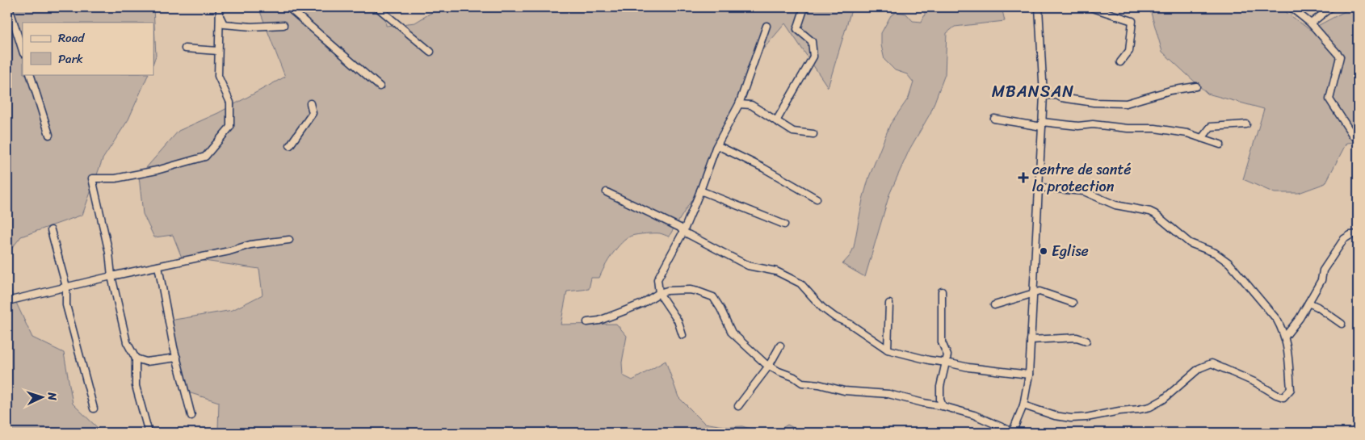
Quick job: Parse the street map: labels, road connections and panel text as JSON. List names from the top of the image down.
{
  "districts": ["MBANSAN"],
  "places": {
    "health": ["centre de santé la protection"],
    "other": ["Eglise"]
  },
  "legend": ["Road", "Park"],
  "north": "right"
}
